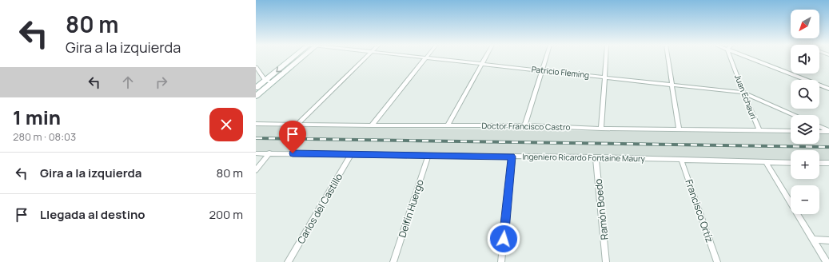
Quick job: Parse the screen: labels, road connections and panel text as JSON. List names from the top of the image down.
{
  "streets": {
    "street": [
      "Patricio Fleming",
      "Juan Echauri",
      "Doctor Francisco Castro",
      "Ingeniero Ricardo Fontaine Maury",
      "Carlos del Castillo",
      "Delfín Huergo",
      "Ramón Boedo",
      "Francisco Ortíz"
    ]
  },
  "crossings": [
    ["Patricio Fleming", "Juan Echauri"],
    ["Juan Echauri", "Doctor Francisco Castro"],
    ["Ingeniero Ricardo Fontaine Maury", "Carlos del Castillo"],
    ["Ingeniero Ricardo Fontaine Maury", "Delfín Huergo"],
    ["Ingeniero Ricardo Fontaine Maury", "Ramón Boedo"],
    ["Ingeniero Ricardo Fontaine Maury", "Francisco Ortíz"]
  ],
  "north": "bottom left",
  "page": {
    "turn": ["80 m", "Gira a la izquierda"],
    "map_buttons": ["+", "−"],
    "heading": ["1 min", "280 m · 08:03"],
    "list": [
      {
        "name": "Gira a la izquierda",
        "value": "80 m"
      },
      {
        "name": "Llegada al destino",
        "value": "200 m"
      }
    ]
  }
}
